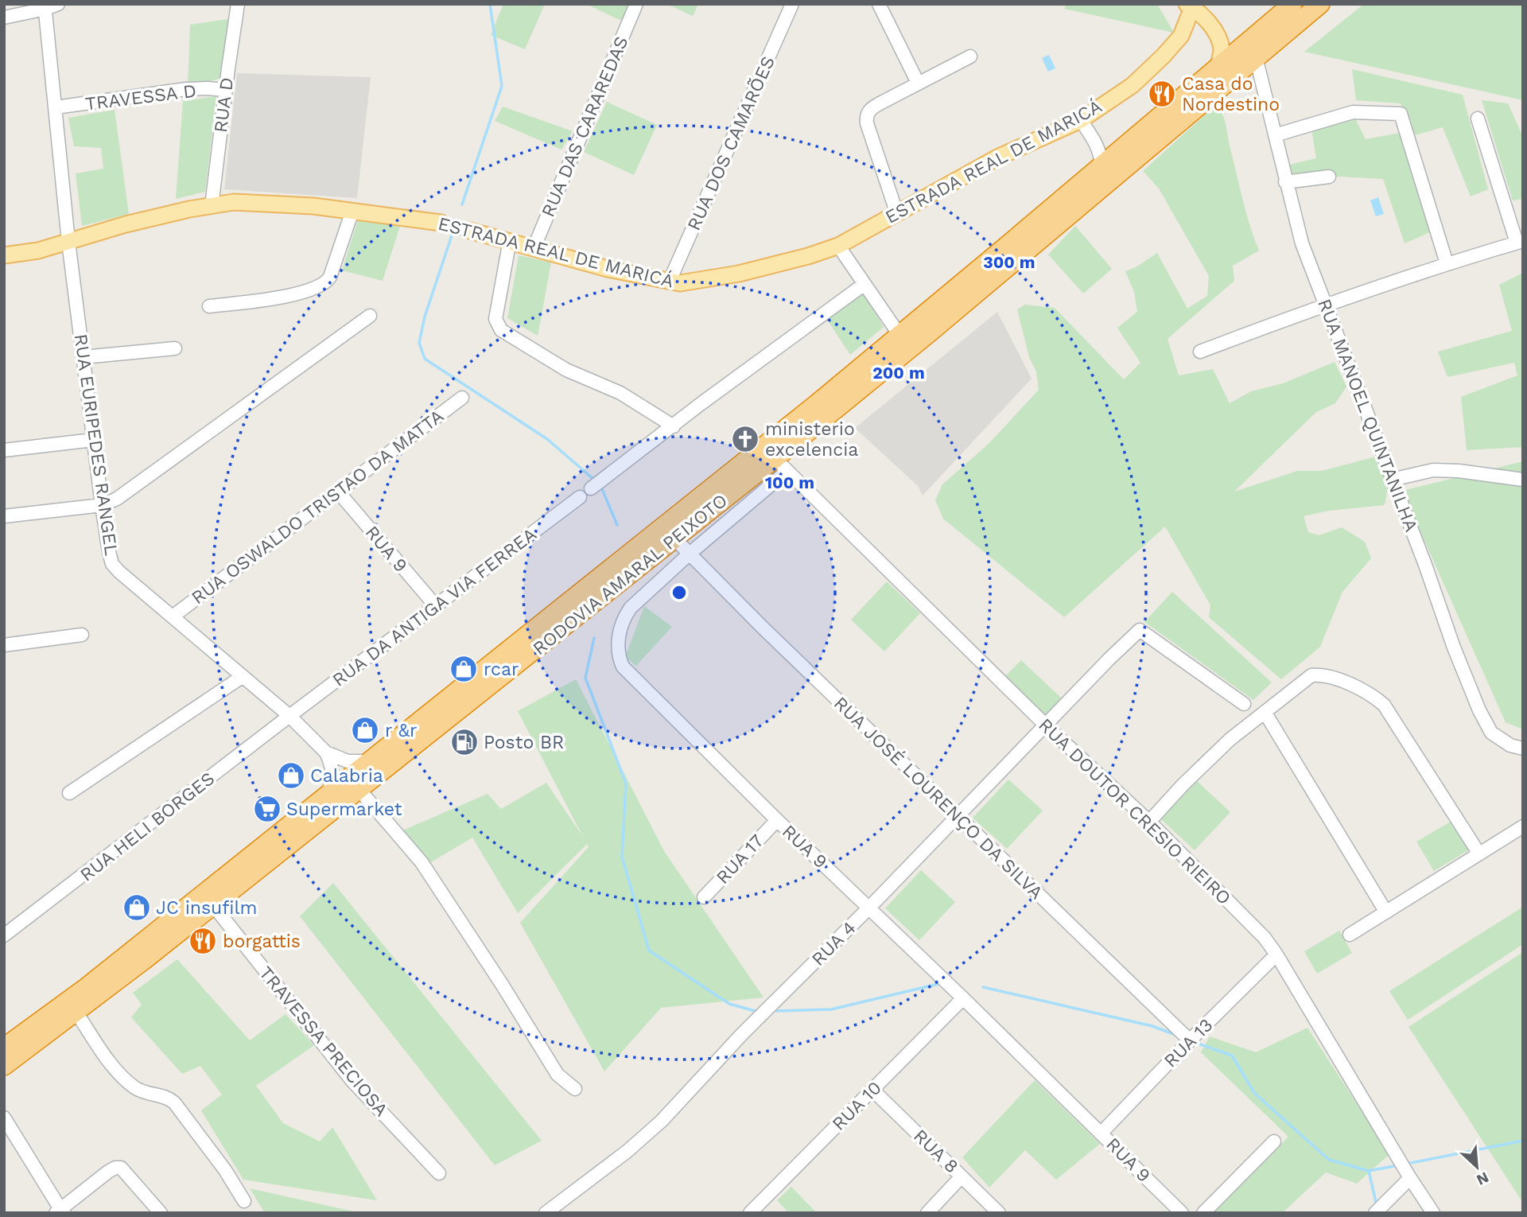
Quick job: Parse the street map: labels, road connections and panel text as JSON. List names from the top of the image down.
{
  "streets": {
    "highway": ["RODOVIA AMARAL PEIXOTO"],
    "main road": ["ESTRADA REAL DE MARICÁ"],
    "street": [
      "TRAVESSA D",
      "RUA D",
      "RUA DAS CARAREDAS",
      "RUA DOS CAMARÕES",
      "RUA MANOEL QUINTANILHA",
      "RUA EURIPEDES RANGEL",
      "RUA OSWALDO TRISTAO DA MATTA",
      "RUA 9",
      "RUA DA ANTIGA VIA FERREA",
      "RUA JOSÉ LOURENÇO DA SILVA",
      "RUA DOUTOR CRESIO RIEIRO",
      "RUA HELI BORGES",
      "RUA 17",
      "RUA 4",
      "TRAVESSA PRECIOSA",
      "RUA 13",
      "RUA 10",
      "RUA 8"
    ]
  },
  "crossings": [
    ["TRAVESSA D", "RUA D"],
    ["TRAVESSA D", "RUA EURIPEDES RANGEL"],
    ["RUA D", "ESTRADA REAL DE MARICÁ"],
    ["RUA DAS CARAREDAS", "ESTRADA REAL DE MARICÁ"],
    ["RUA DOS CAMARÕES", "ESTRADA REAL DE MARICÁ"],
    ["ESTRADA REAL DE MARICÁ", "RUA EURIPEDES RANGEL"],
    ["RUA MANOEL QUINTANILHA", "RODOVIA AMARAL PEIXOTO"],
    ["RUA EURIPEDES RANGEL", "RUA OSWALDO TRISTAO DA MATTA"],
    ["RUA EURIPEDES RANGEL", "RODOVIA AMARAL PEIXOTO"],
    ["RUA EURIPEDES RANGEL", "RUA DA ANTIGA VIA FERREA"],
    ["RUA EURIPEDES RANGEL", "RUA HELI BORGES"],
    ["RUA OSWALDO TRISTAO DA MATTA", "RUA 9"],
    ["RUA 9", "RODOVIA AMARAL PEIXOTO"],
    ["RUA 9", "RUA DA ANTIGA VIA FERREA"],
    ["RUA 9", "RUA JOSÉ LOURENÇO DA SILVA"],
    ["RUA 9", "RUA DOUTOR CRESIO RIEIRO"],
    ["RUA 9", "RUA 17"],
    ["RUA 9", "RUA 4"],
    ["RUA 9", "RUA 13"],
    ["RUA 9", "RUA 10"],
    ["RODOVIA AMARAL PEIXOTO", "RUA JOSÉ LOURENÇO DA SILVA"],
    ["RODOVIA AMARAL PEIXOTO", "RUA DOUTOR CRESIO RIEIRO"],
    ["RODOVIA AMARAL PEIXOTO", "TRAVESSA PRECIOSA"],
    ["RUA DA ANTIGA VIA FERREA", "RUA HELI BORGES"],
    ["RUA JOSÉ LOURENÇO DA SILVA", "RUA 4"],
    ["RUA JOSÉ LOURENÇO DA SILVA", "RUA 13"],
    ["RUA DOUTOR CRESIO RIEIRO", "RUA 4"],
    ["RUA DOUTOR CRESIO RIEIRO", "RUA 13"],
    ["RUA 10", "RUA 8"]
  ],
  "places": {
    "restaurant": ["Casa do Nordestino", "borgattis"],
    "church": ["ministerio excelencia"],
    "shop": [
      "rcar",
      "r &r",
      "Calabria",
      "JC insufilm"
    ],
    "fuel station": ["Posto BR"],
    "supermarket": ["Supermarket"]
  },
  "north": "bottom right",
  "rings": ["300 m", "200 m", "100 m"]
}
